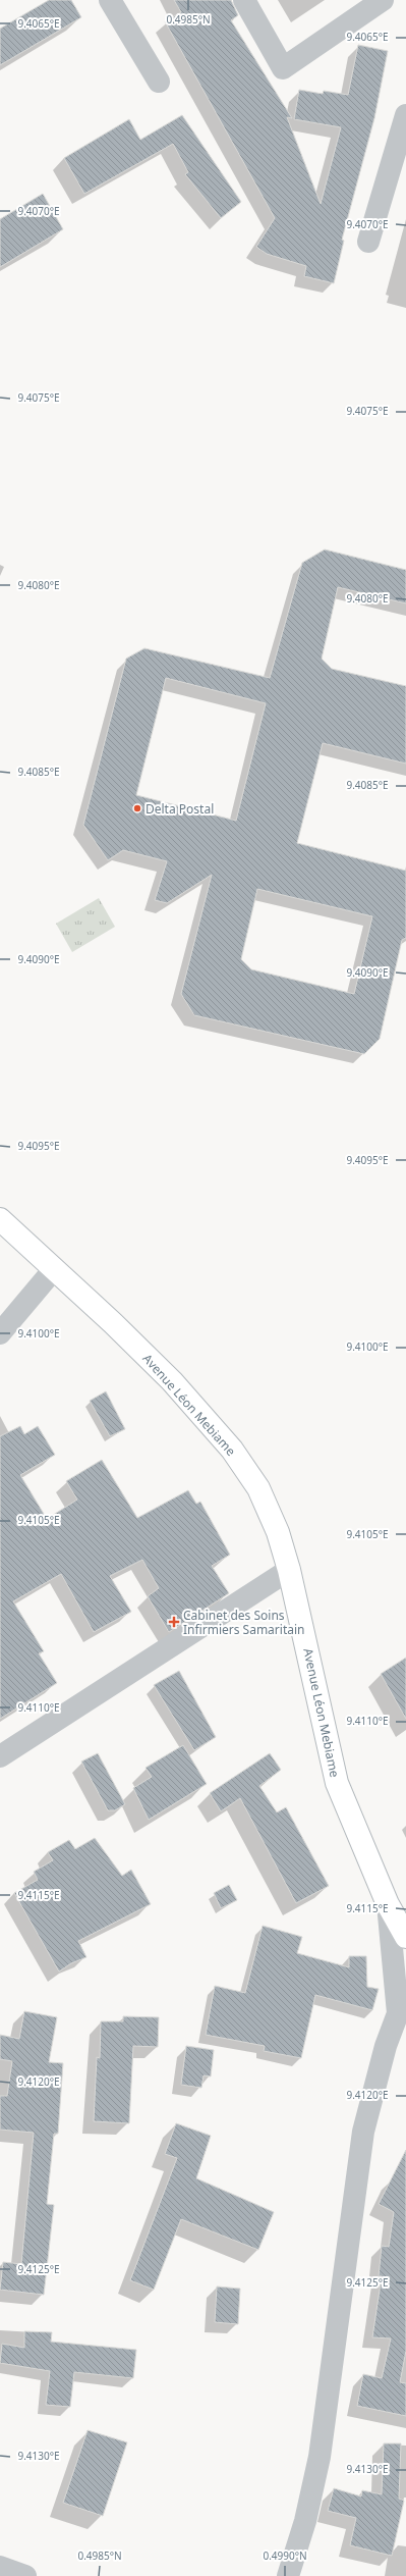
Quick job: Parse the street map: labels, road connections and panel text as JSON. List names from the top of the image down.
{
  "streets": {
    "street": ["Avenue Léon Mebiame"]
  },
  "places": {
    "other": ["Delta Postal"],
    "health": ["Cabinet des Soins Infirmiers Samaritain"]
  },
  "coordinates": [
    "0.4985°N",
    "9.4065°E",
    "9.4070°E",
    "9.4075°E",
    "9.4080°E",
    "9.4085°E",
    "9.4090°E",
    "9.4095°E",
    "9.4100°E",
    "9.4105°E",
    "9.4110°E",
    "9.4115°E",
    "9.4120°E",
    "9.4125°E",
    "9.4130°E",
    "0.4990°N"
  ]
}
